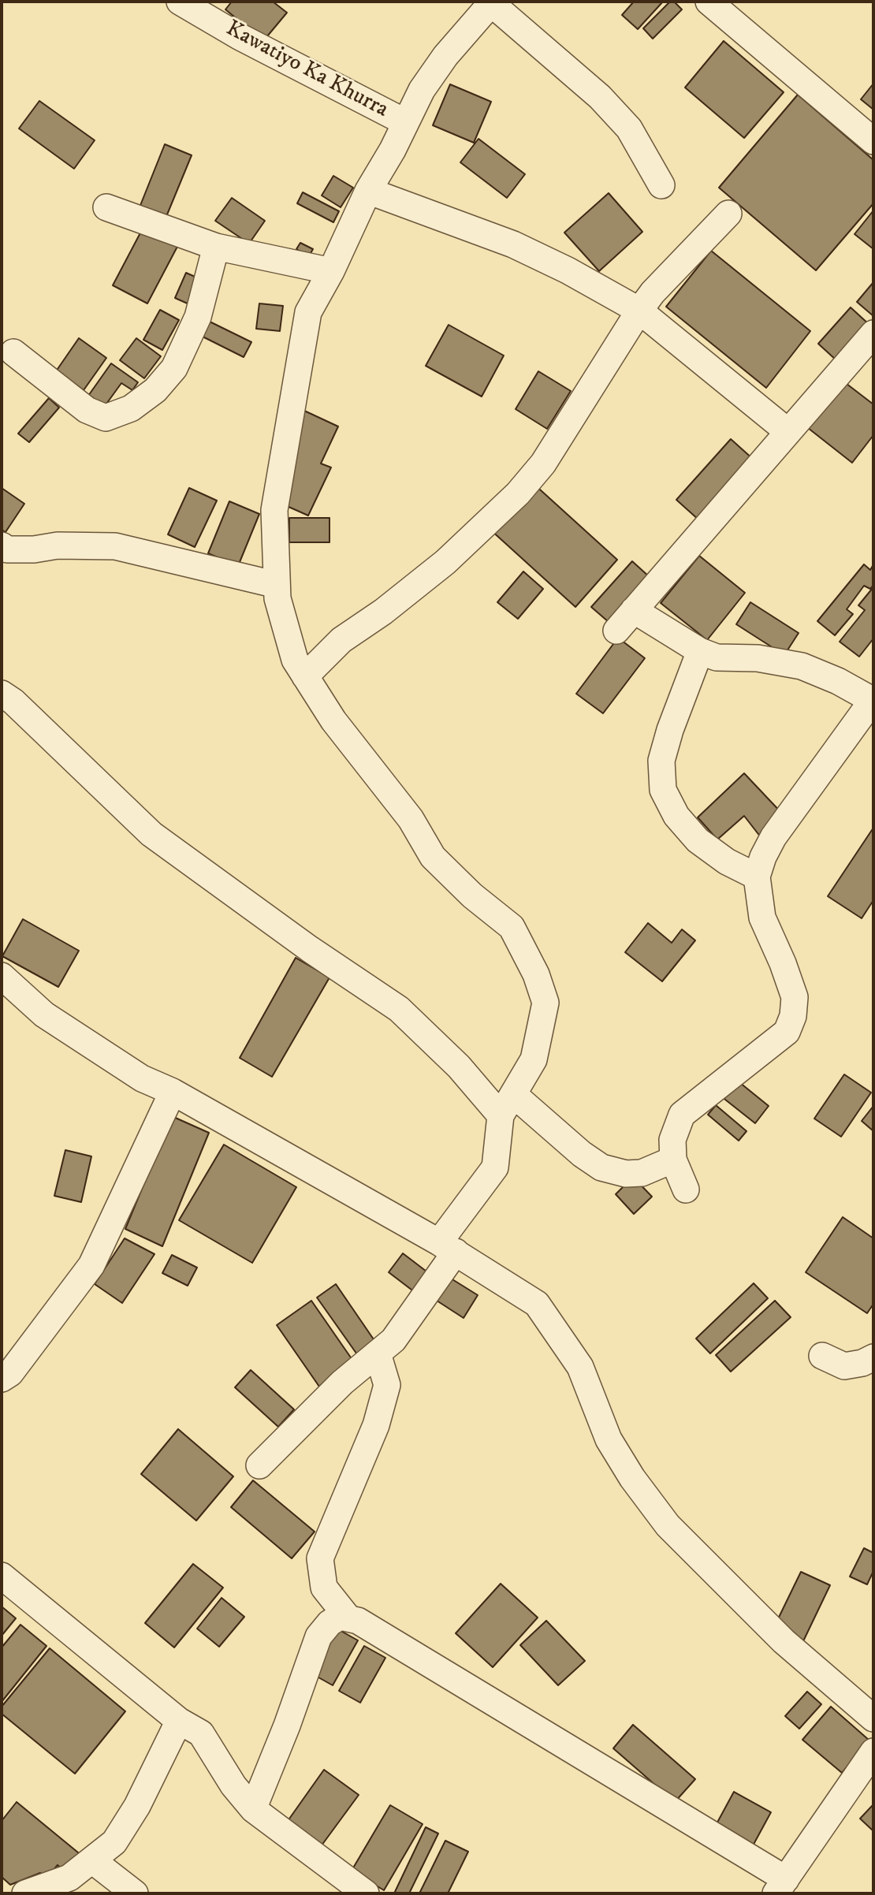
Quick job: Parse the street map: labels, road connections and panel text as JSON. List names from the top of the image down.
{
  "streets": {
    "street": ["Kawatiyo Ka Khurra"]
  }
}
